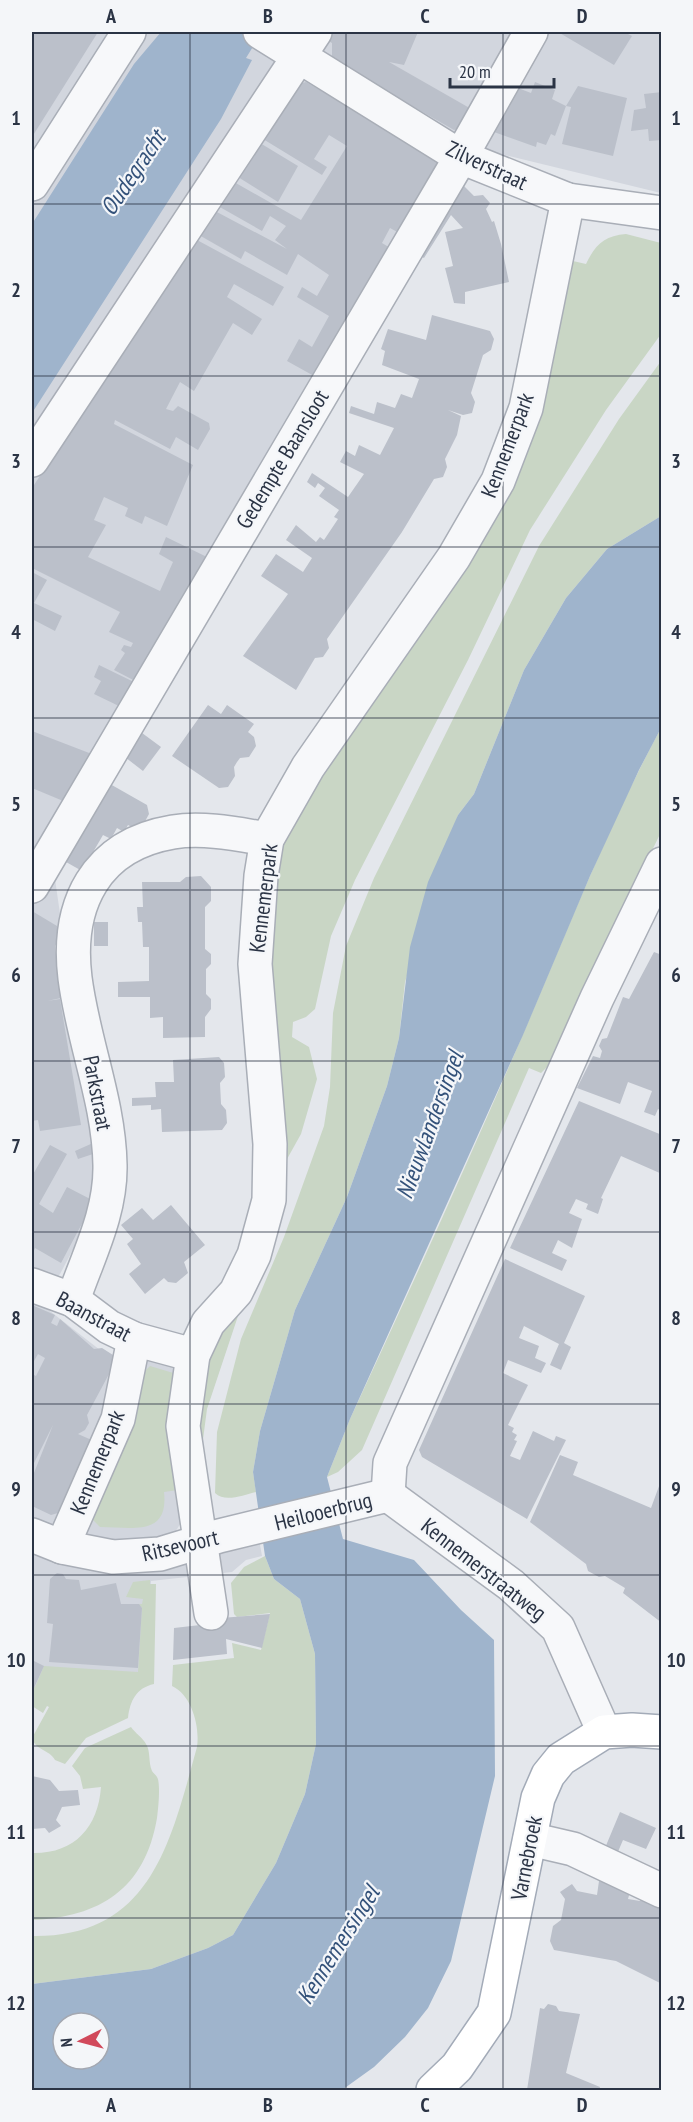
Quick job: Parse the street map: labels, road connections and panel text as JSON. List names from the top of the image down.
{
  "streets": {
    "main road": ["Varnebroek"],
    "street": [
      "Zilverstraat",
      "Kennemerpark",
      "Gedempte Baansloot",
      "Parkstraat",
      "Baanstraat",
      "Heilooerbrug",
      "Ritsevoort",
      "Kennemerstraatweg"
    ]
  },
  "crossings": [
    ["Zilverstraat", "Kennemerpark"],
    ["Zilverstraat", "Gedempte Baansloot"],
    ["Kennemerpark", "Parkstraat"],
    ["Kennemerpark", "Baanstraat"],
    ["Kennemerpark", "Ritsevoort"],
    ["Parkstraat", "Baanstraat"],
    ["Heilooerbrug", "Ritsevoort"],
    ["Heilooerbrug", "Kennemerstraatweg"],
    ["Kennemerstraatweg", "Varnebroek"]
  ],
  "water": ["Oudegracht", "Nieuwlandersingel", "Kennemersingel"],
  "scale_bar": "20 m",
  "north": "left",
  "grid": {
    "columns": [
      "A",
      "B",
      "C",
      "D"
    ],
    "rows": [
      "1",
      "2",
      "3",
      "4",
      "5",
      "6",
      "7",
      "8",
      "9",
      "10",
      "11",
      "12"
    ]
  }
}
